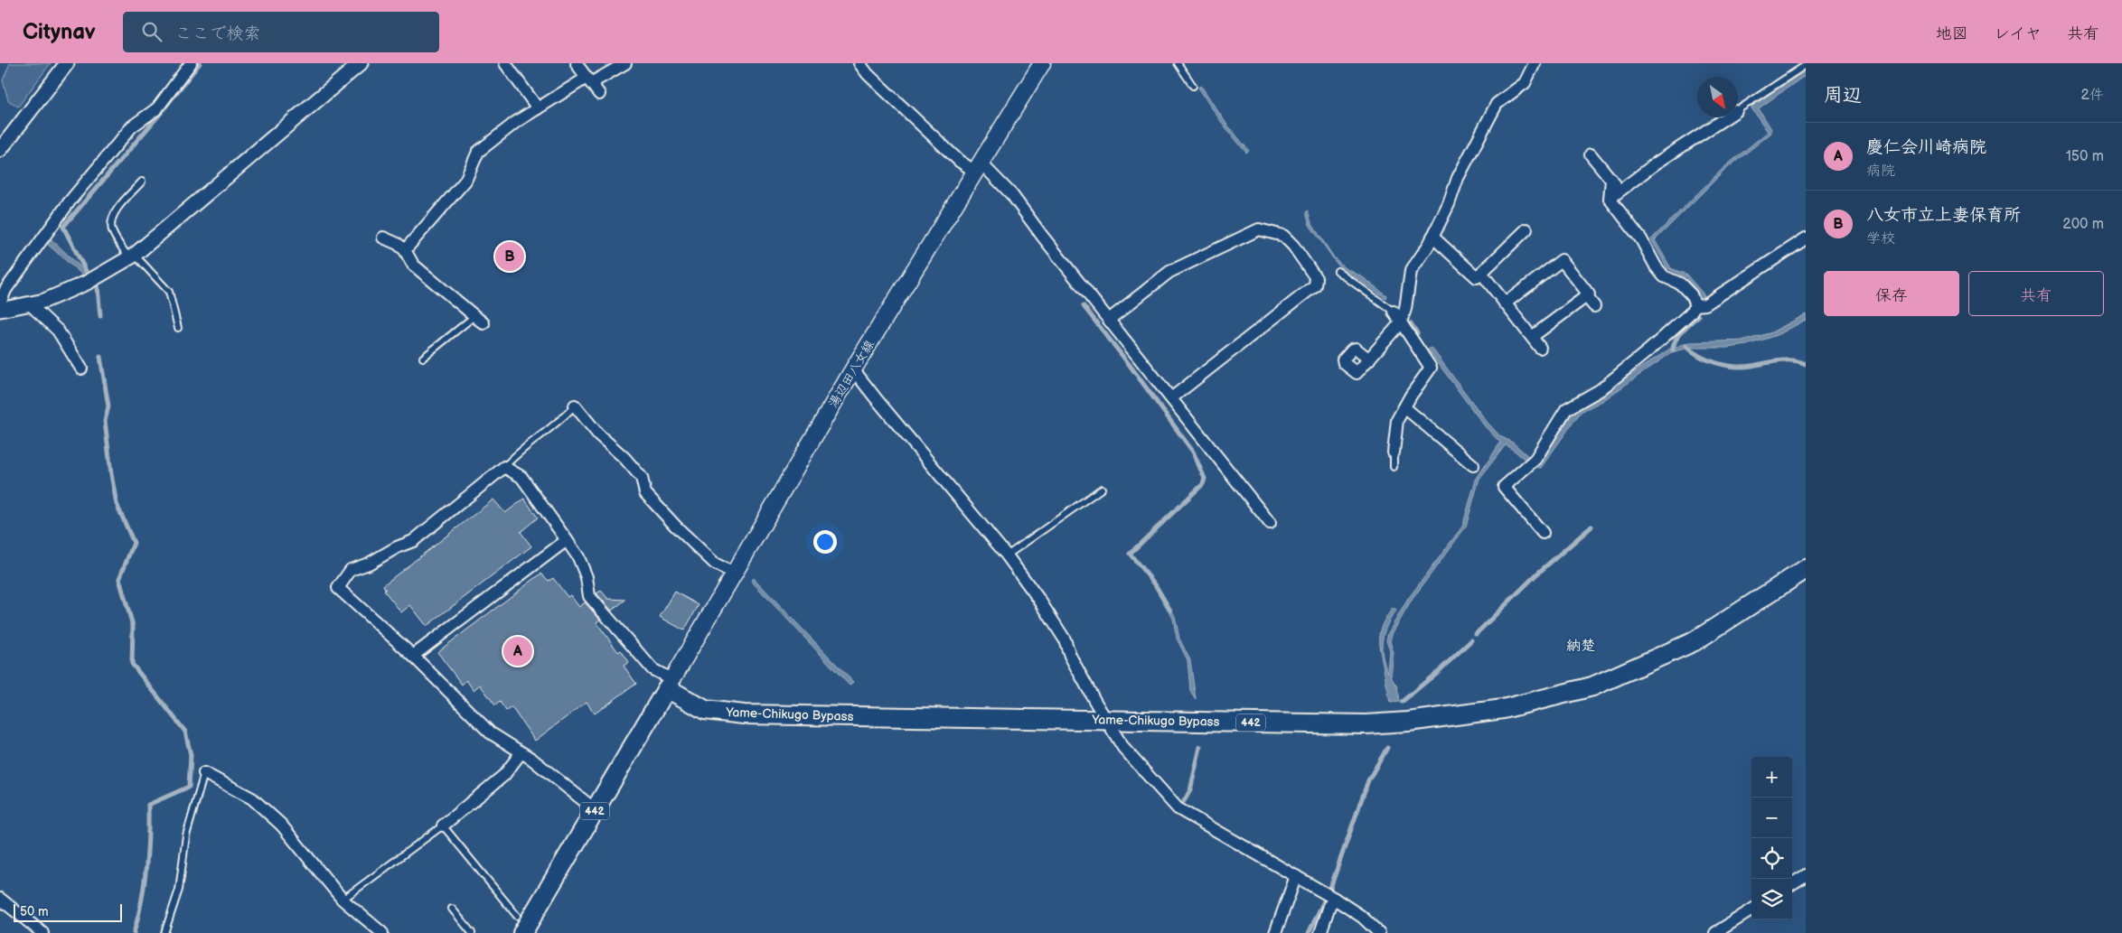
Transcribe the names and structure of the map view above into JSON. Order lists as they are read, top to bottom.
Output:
{
  "streets": {
    "highway": ["Yame-Chikugo Bypass", "442"],
    "main road": ["湯辺田八女線"]
  },
  "crossings": [
    ["湯辺田八女線", "Yame-Chikugo Bypass"],
    ["湯辺田八女線", "442"],
    ["Yame-Chikugo Bypass", "442"]
  ],
  "districts": ["納楚"],
  "scale_bar": "50 m",
  "north": "bottom right",
  "page": {
    "header": "Citynav",
    "search": "ここで検索",
    "nav": ["地図", "レイヤ", "共有"],
    "heading": ["周辺", "2件"],
    "list": [
      {
        "mark": "A",
        "name": "慶仁会川崎病院",
        "note": "病院",
        "value": "150 m"
      },
      {
        "mark": "B",
        "name": "八女市立上妻保育所",
        "note": "学校",
        "value": "200 m"
      }
    ],
    "pins": ["B", "A"],
    "buttons": ["保存", "共有"],
    "map_buttons": ["+", "−"],
    "scale": "50 m"
  }
}
